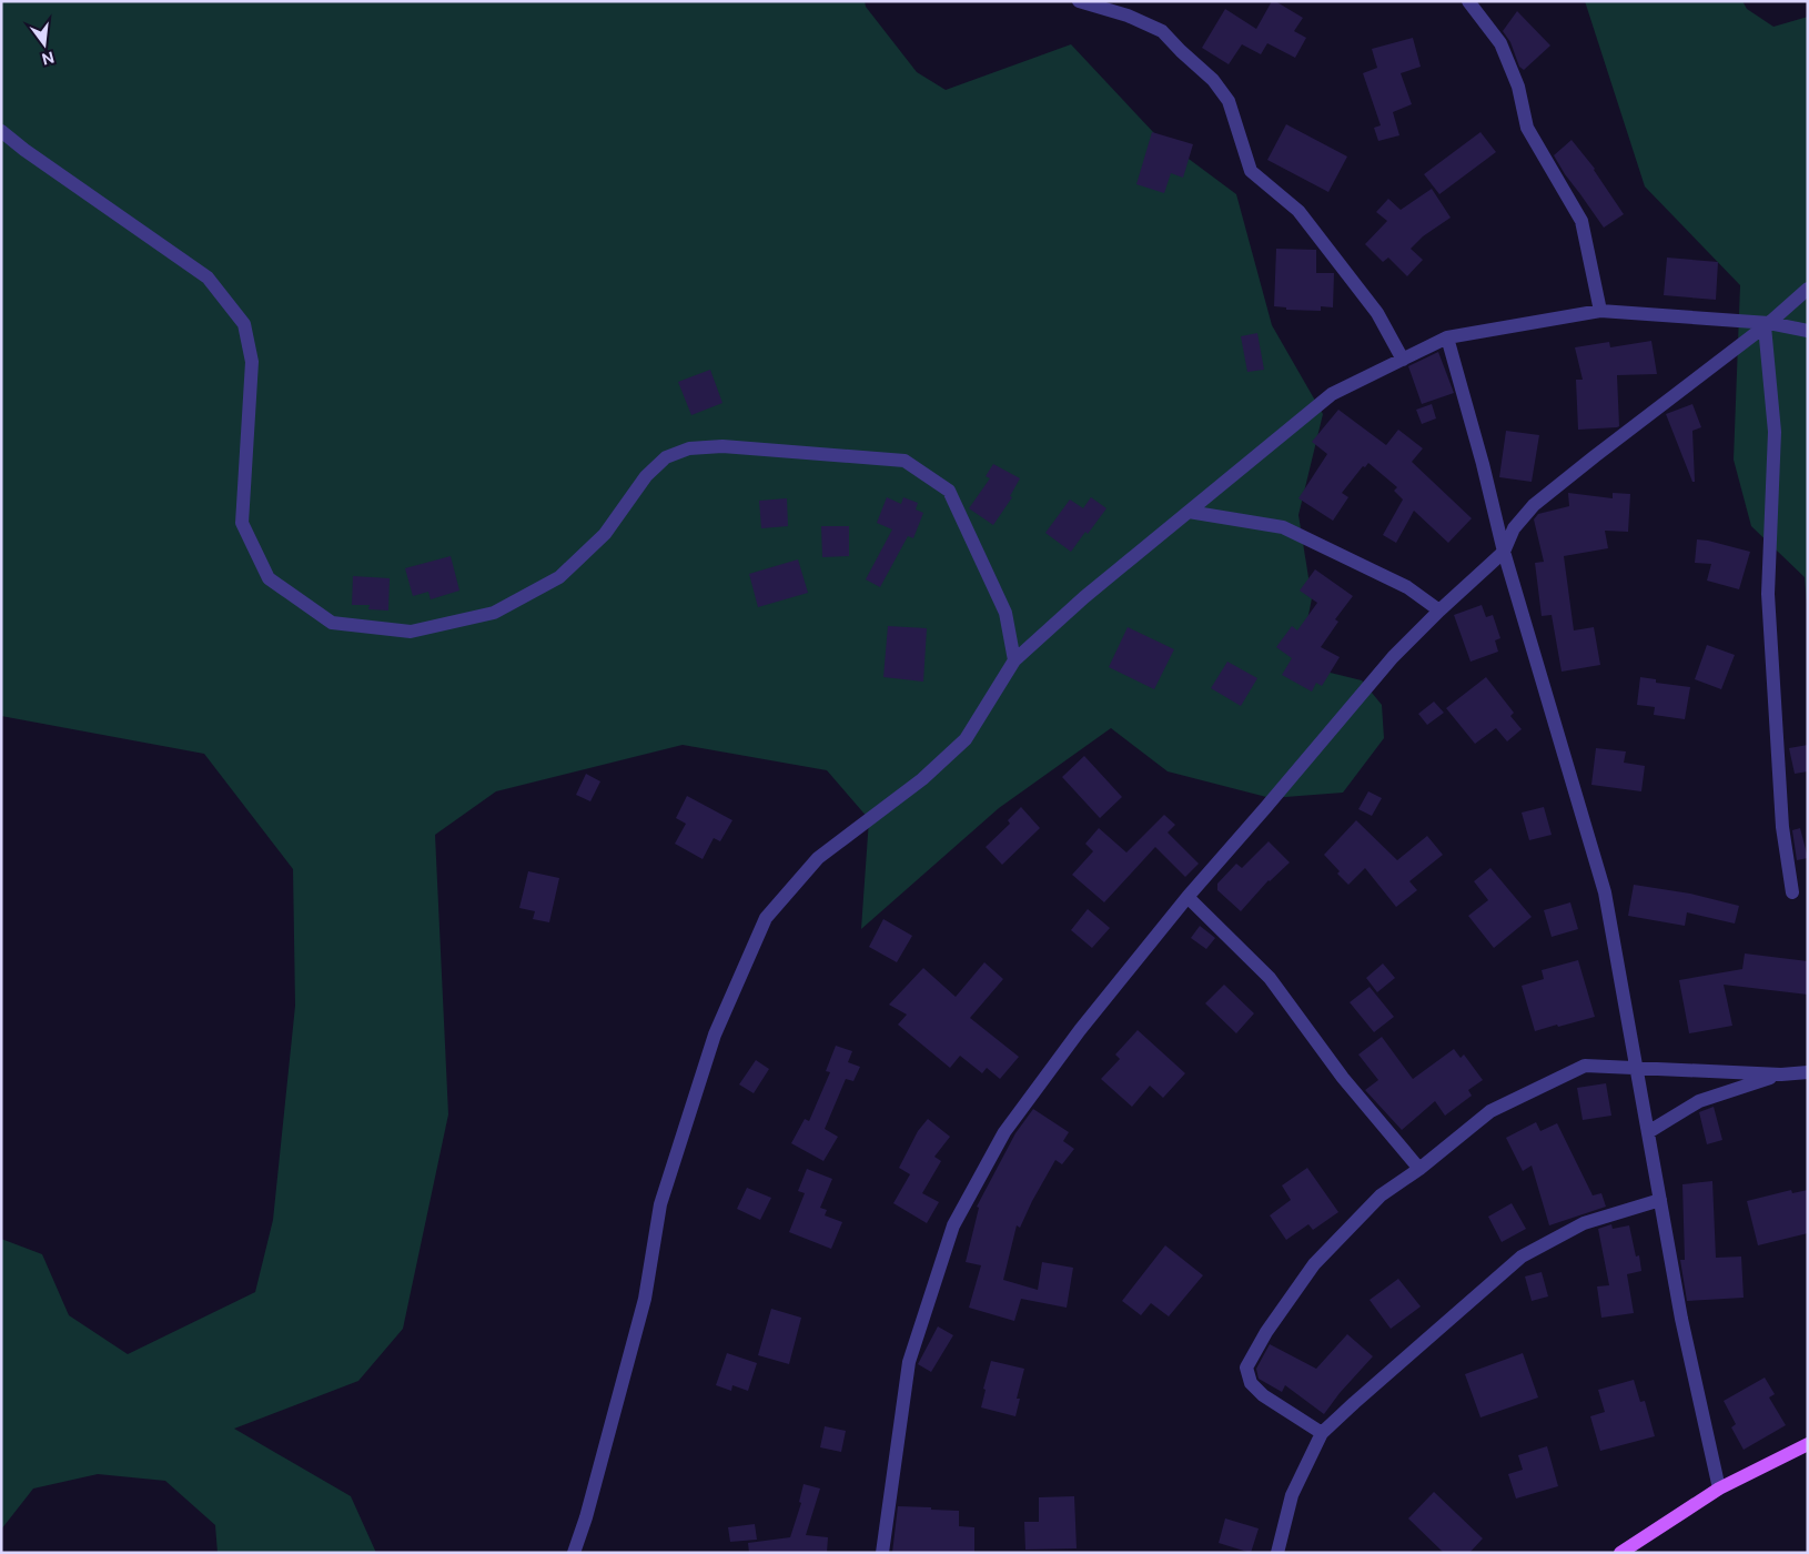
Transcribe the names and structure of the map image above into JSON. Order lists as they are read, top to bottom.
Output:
{
  "north": "bottom"
}
